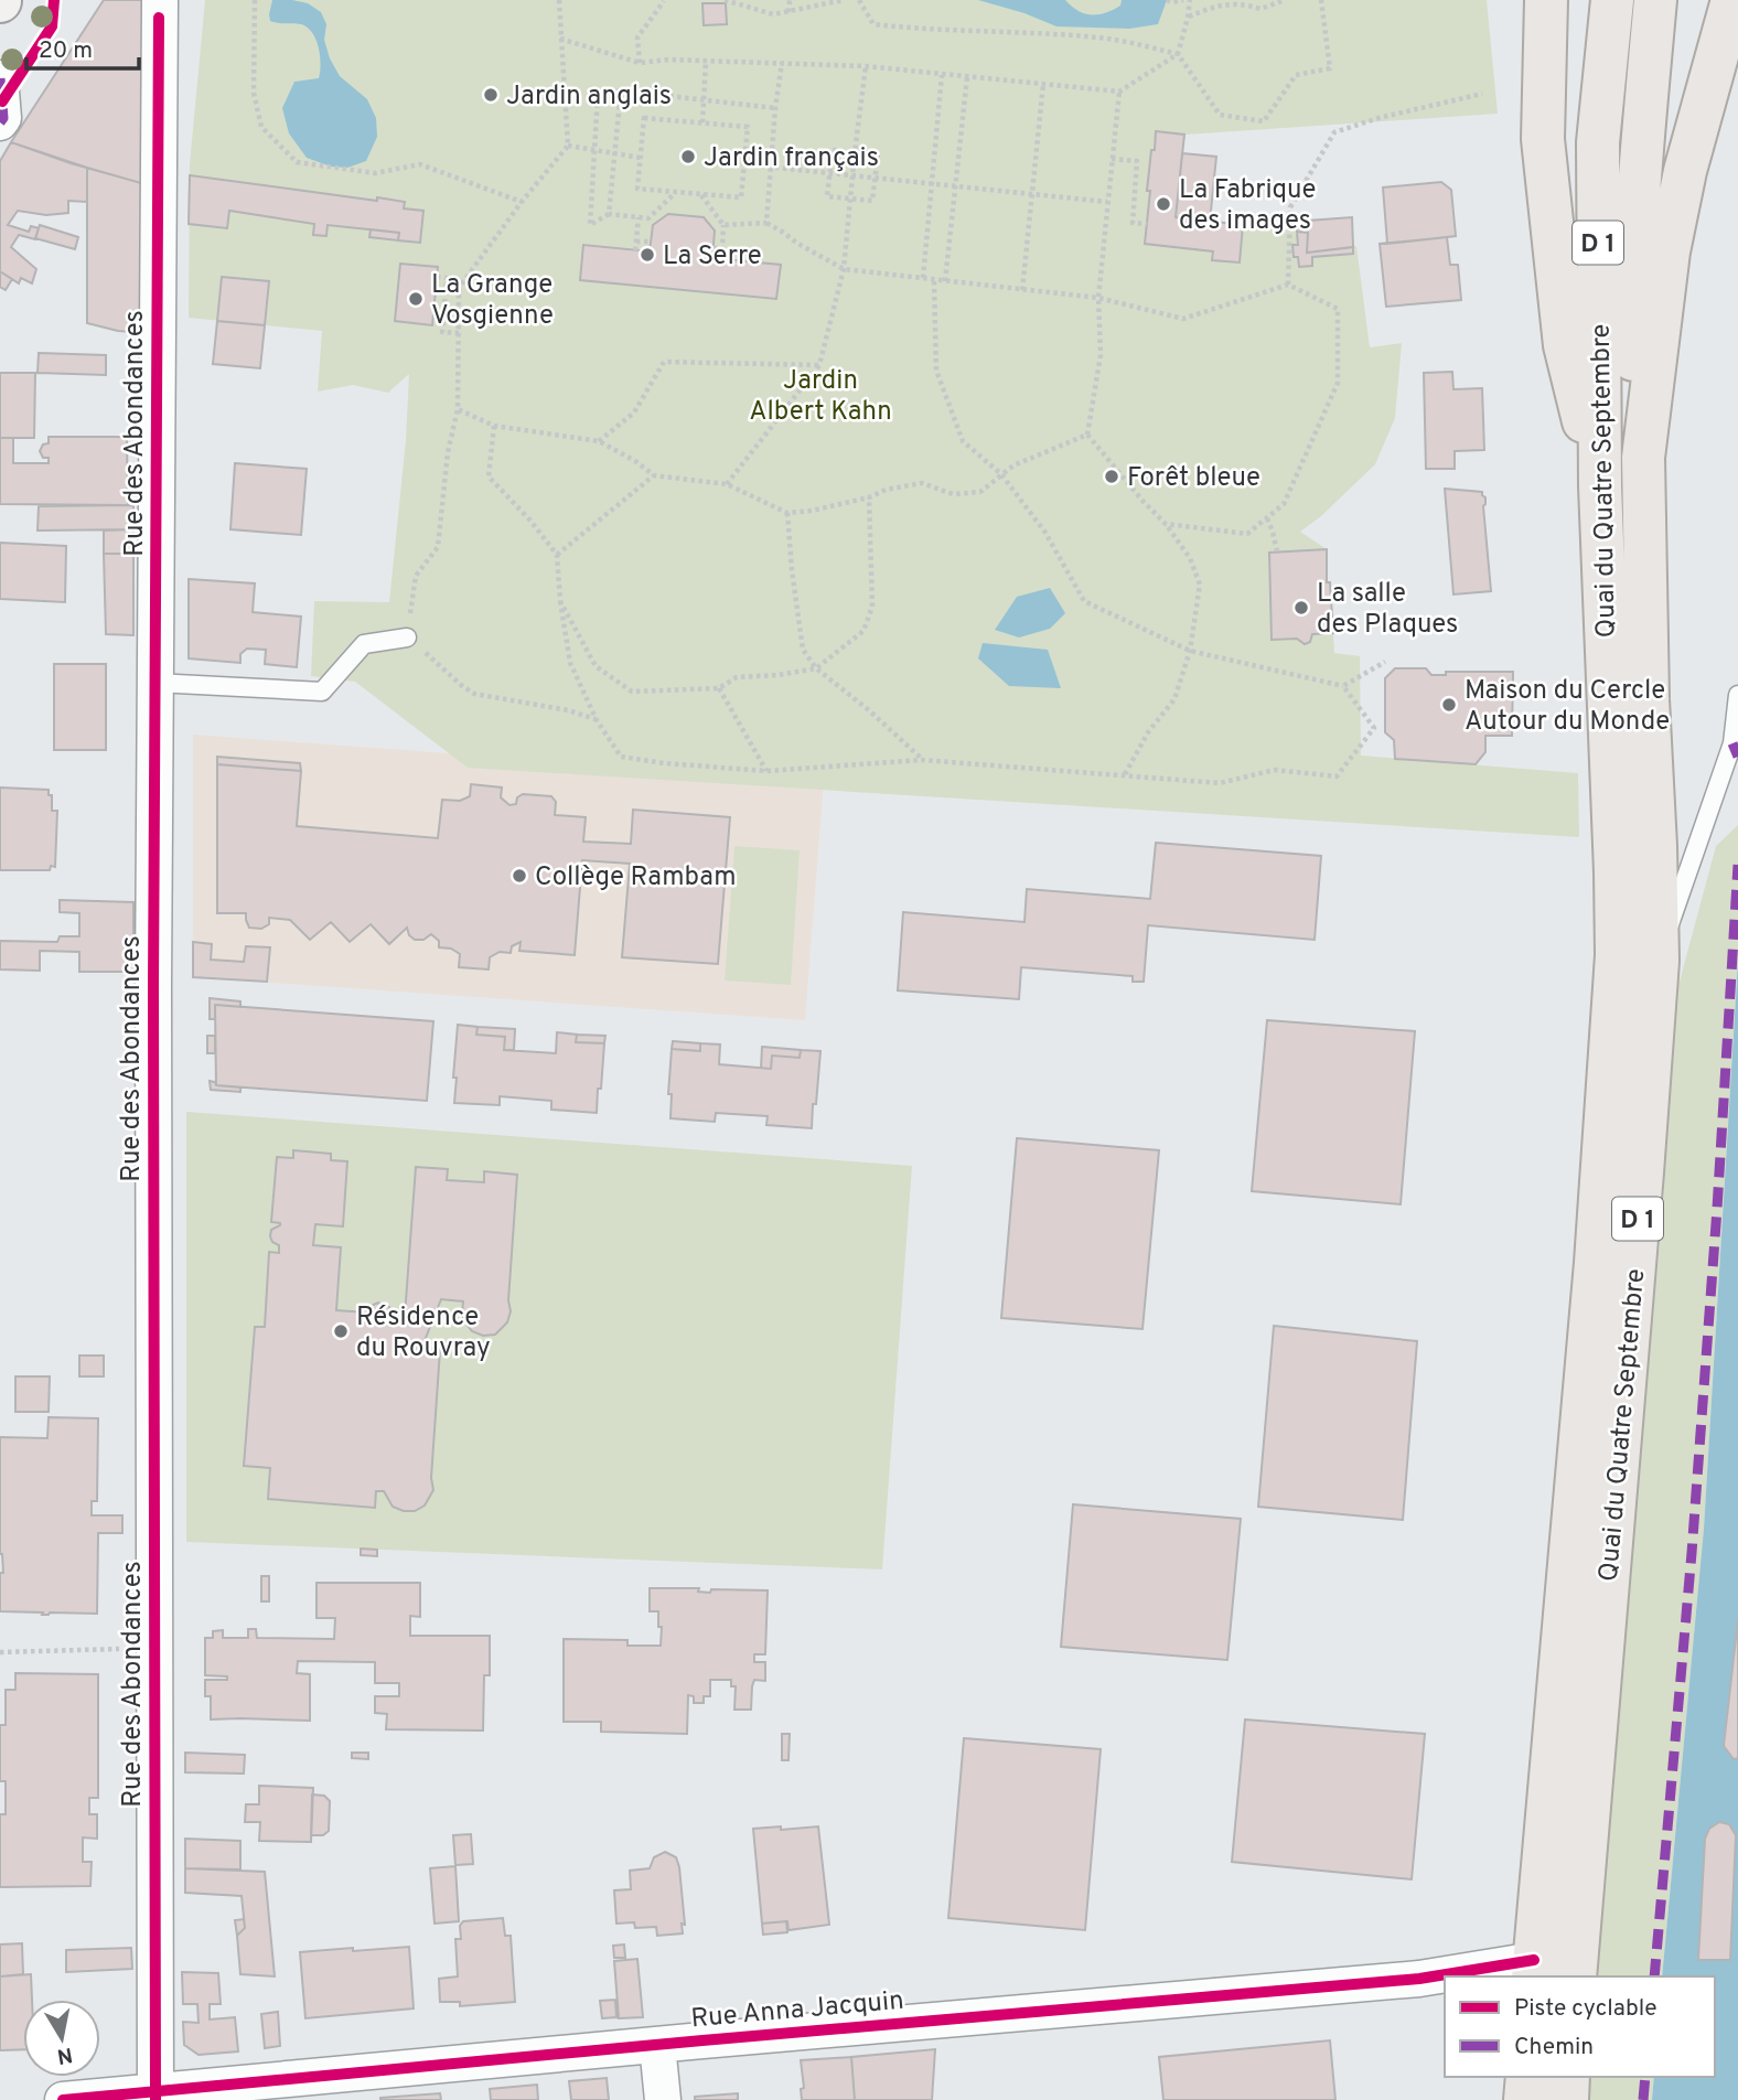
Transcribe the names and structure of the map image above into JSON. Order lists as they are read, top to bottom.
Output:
{
  "streets": {
    "main road": ["D 1", "Quai du Quatre Septembre"],
    "street": ["Rue des Abondances", "Rue Anna Jacquin"]
  },
  "crossings": [
    ["Rue des Abondances", "Rue Anna Jacquin"],
    ["Quai du Quatre Septembre", "Rue Anna Jacquin"]
  ],
  "parks": ["Jardin Albert Kahn"],
  "places": [
    "Jardin anglais",
    "Jardin français",
    "La Fabrique des images",
    "La Serre",
    "La Grange Vosgienne",
    "Forêt bleue",
    "La salle des Plaques",
    "Maison du Cercle Autour du Monde",
    "Collège Rambam",
    "Résidence du Rouvray"
  ],
  "legend": ["Piste cyclable", "Chemin"],
  "scale_bar": "20 m",
  "north": "bottom"
}
